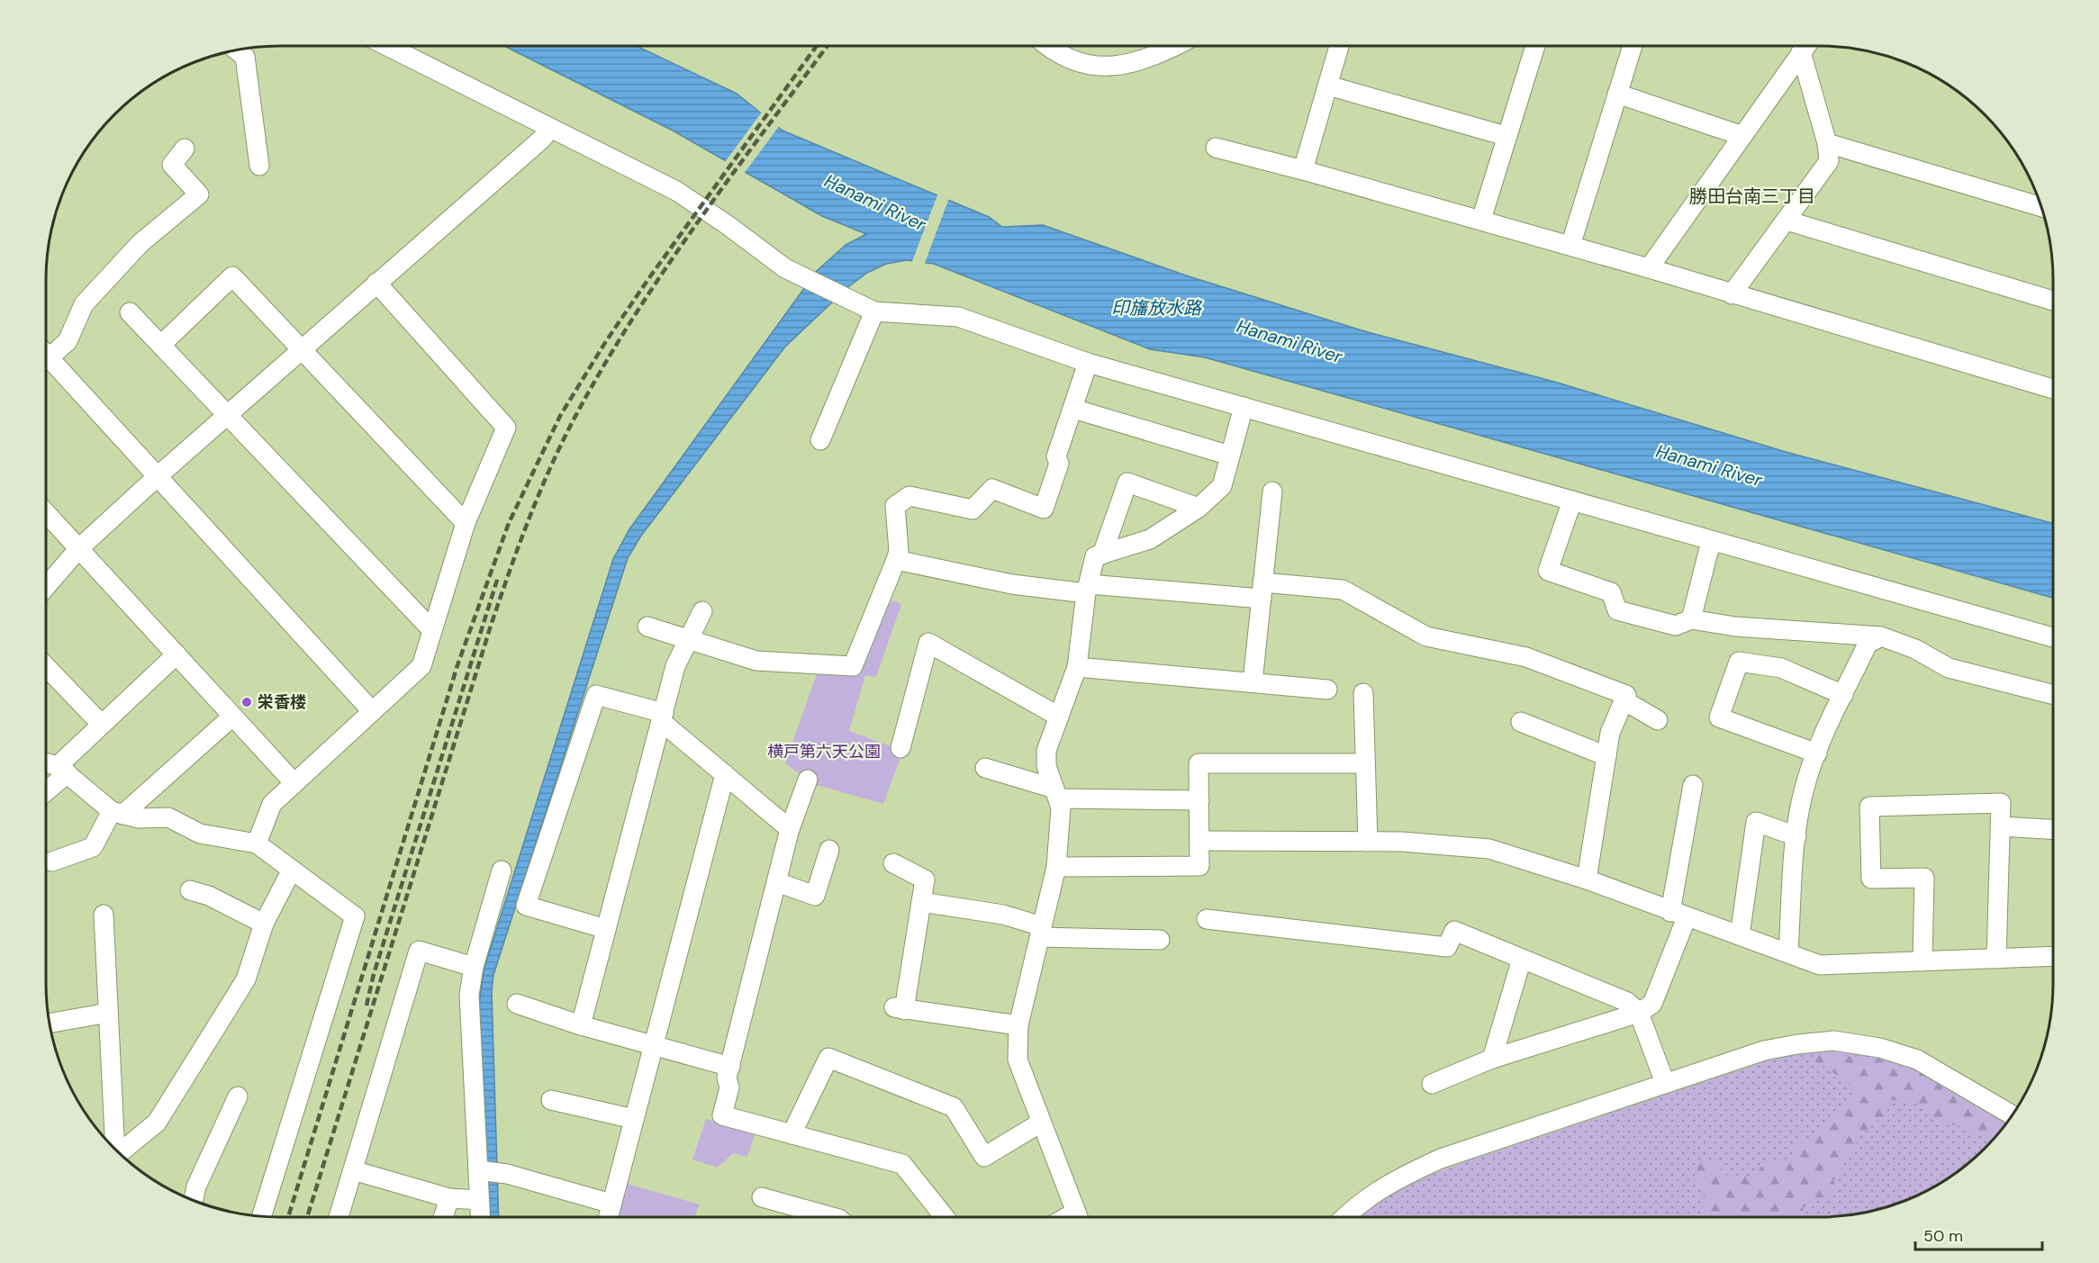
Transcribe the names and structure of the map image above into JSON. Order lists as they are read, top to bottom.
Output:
{
  "districts": ["勝田台南三丁目"],
  "water": ["Hanami River", "印旛放水路"],
  "parks": ["横戸第六天公園"],
  "places": ["栄香楼"],
  "scale_bar": "50 m"
}
